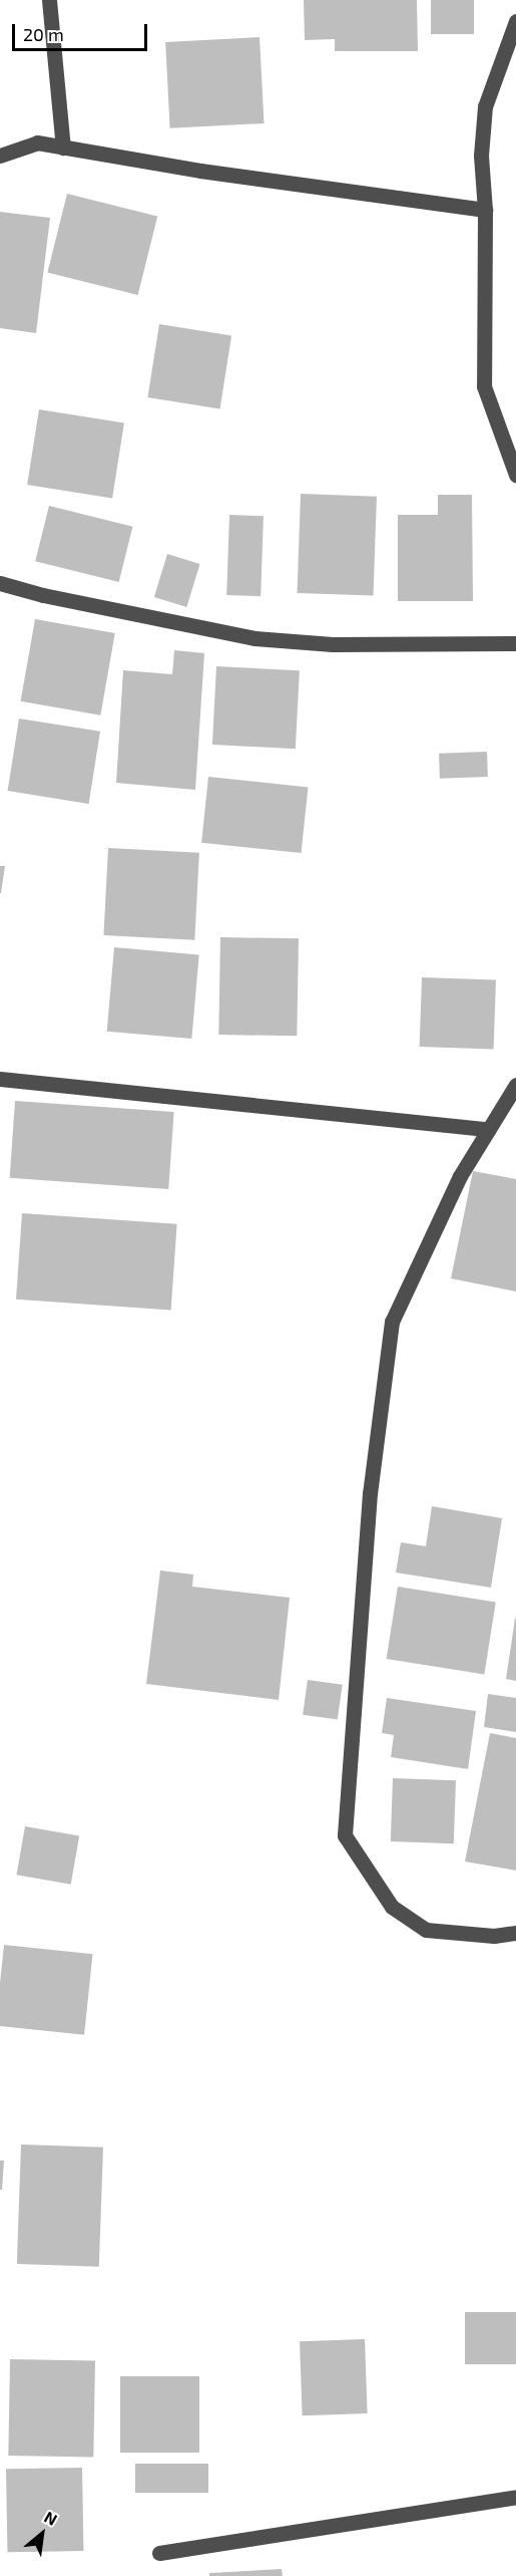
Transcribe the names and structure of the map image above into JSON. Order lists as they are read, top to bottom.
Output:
{
  "scale_bar": "20 m",
  "north": "top right"
}
